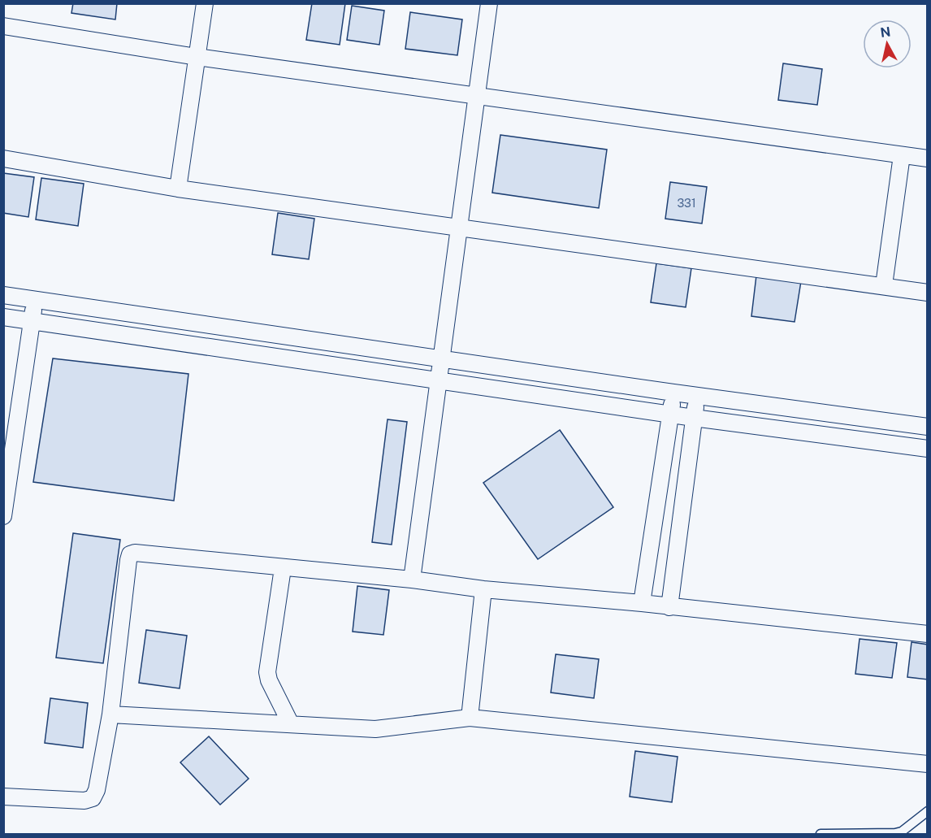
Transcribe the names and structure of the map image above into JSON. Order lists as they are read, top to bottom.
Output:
{
  "house_numbers": ["331"],
  "north": "top"
}
